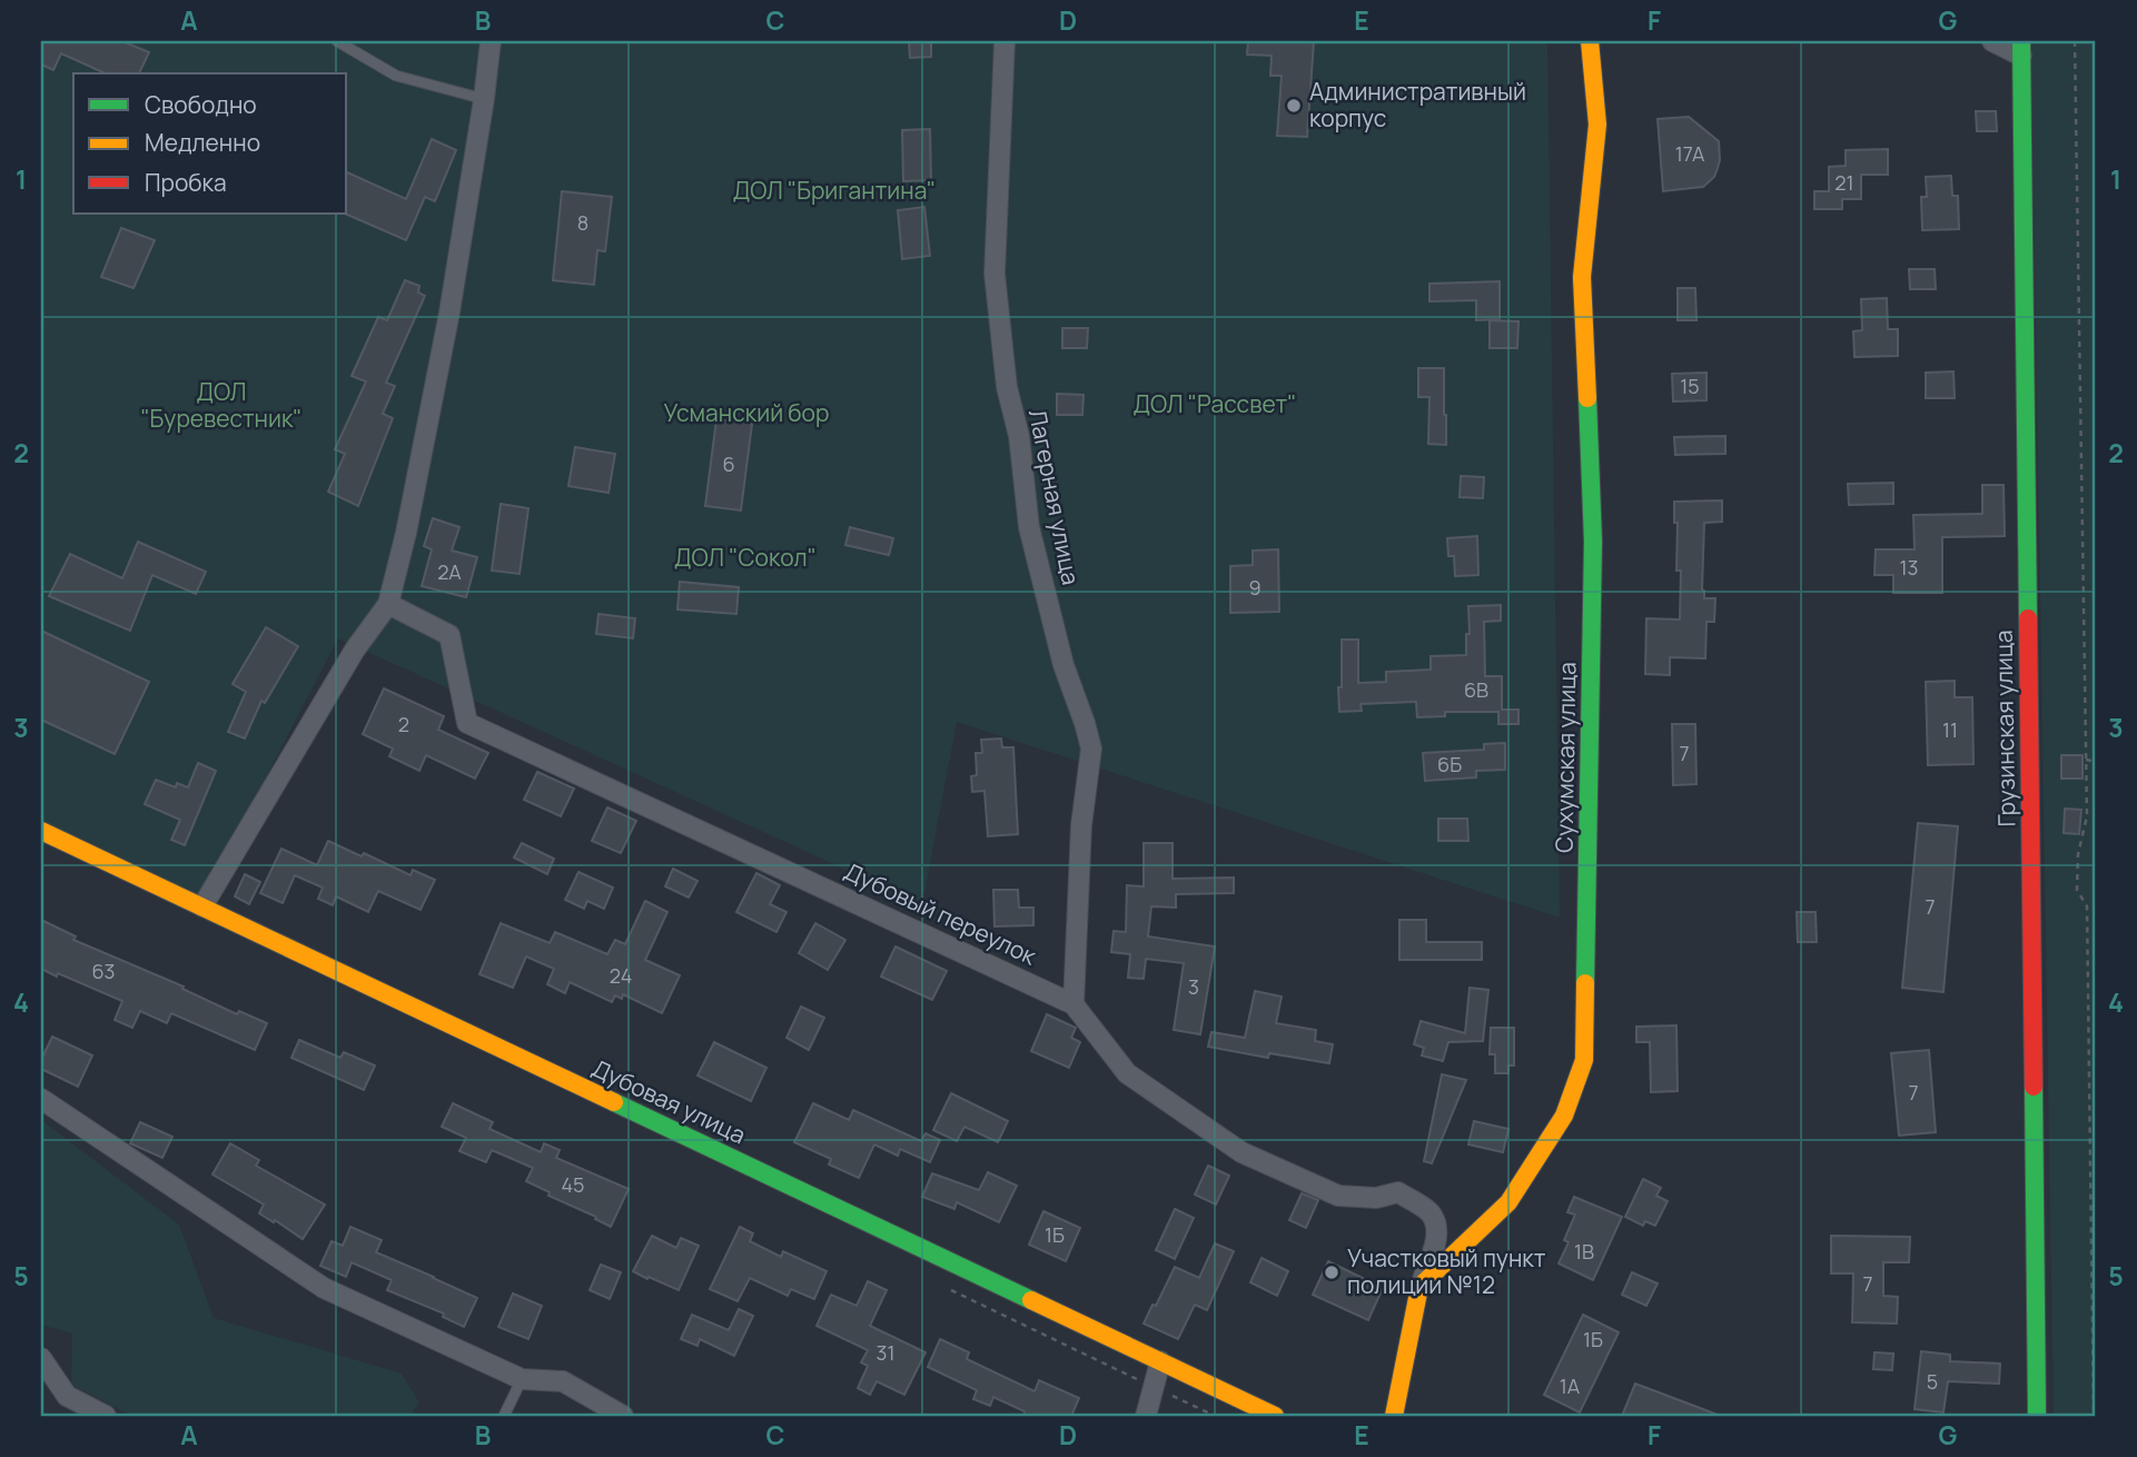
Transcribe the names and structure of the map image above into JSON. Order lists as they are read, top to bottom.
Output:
{
  "streets": {
    "street": [
      "Лагерная улица",
      "Грузинская улица",
      "Сухумская улица",
      "Дубовый переулок",
      "Дубовая улица"
    ]
  },
  "crossings": [
    ["Лагерная улица", "Дубовый переулок"],
    ["Сухумская улица", "Дубовый переулок"]
  ],
  "parks": [
    "ДОЛ \"Бригантина\"",
    "ДОЛ \"Буревестник\"",
    "ДОЛ \"Рассвет\"",
    "Усманский бор",
    "ДОЛ \"Сокол\""
  ],
  "places": ["Административный корпус", "Участковый пункт полиции №12"],
  "house_numbers": [
    "17А",
    "21",
    "8",
    "15",
    "6",
    "13",
    "2А",
    "9",
    "6В",
    "2",
    "11",
    "7",
    "6Б",
    "7",
    "63",
    "24",
    "3",
    "7",
    "45",
    "1Б",
    "1В",
    "7",
    "1Б",
    "31",
    "5",
    "1А"
  ],
  "legend": ["Свободно", "Медленно", "Пробка"],
  "grid": {
    "columns": [
      "A",
      "B",
      "C",
      "D",
      "E",
      "F",
      "G"
    ],
    "rows": [
      "1",
      "2",
      "3",
      "4",
      "5"
    ]
  }
}
